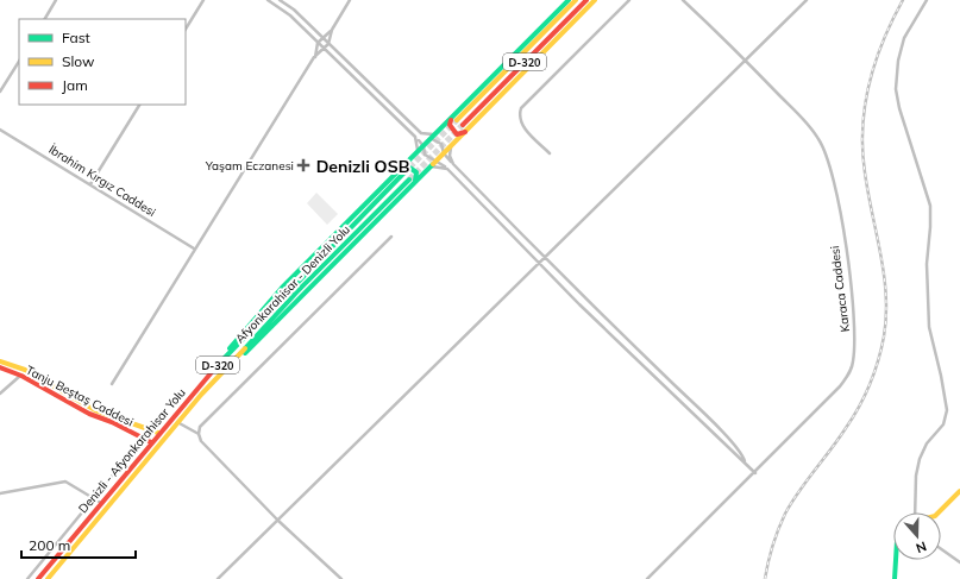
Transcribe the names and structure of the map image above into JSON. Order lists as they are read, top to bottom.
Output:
{
  "streets": {
    "main road": [
      "D-320",
      "Afyonkarahisar - Denizli Yolu",
      "Tanju Beştaş Caddesi",
      "Denizli - Afyonkarahisar Yolu"
    ],
    "street": ["İbrahim Kırgız Caddesi", "Karaca Caddesi"]
  },
  "crossings": [
    ["Tanju Beştaş Caddesi", "Denizli - Afyonkarahisar Yolu"]
  ],
  "districts": ["Denizli OSB"],
  "places": {
    "health": ["Yaşam Eczanesi"]
  },
  "legend": ["Fast", "Slow", "Jam"],
  "scale_bar": "200 m",
  "north": "bottom"
}
